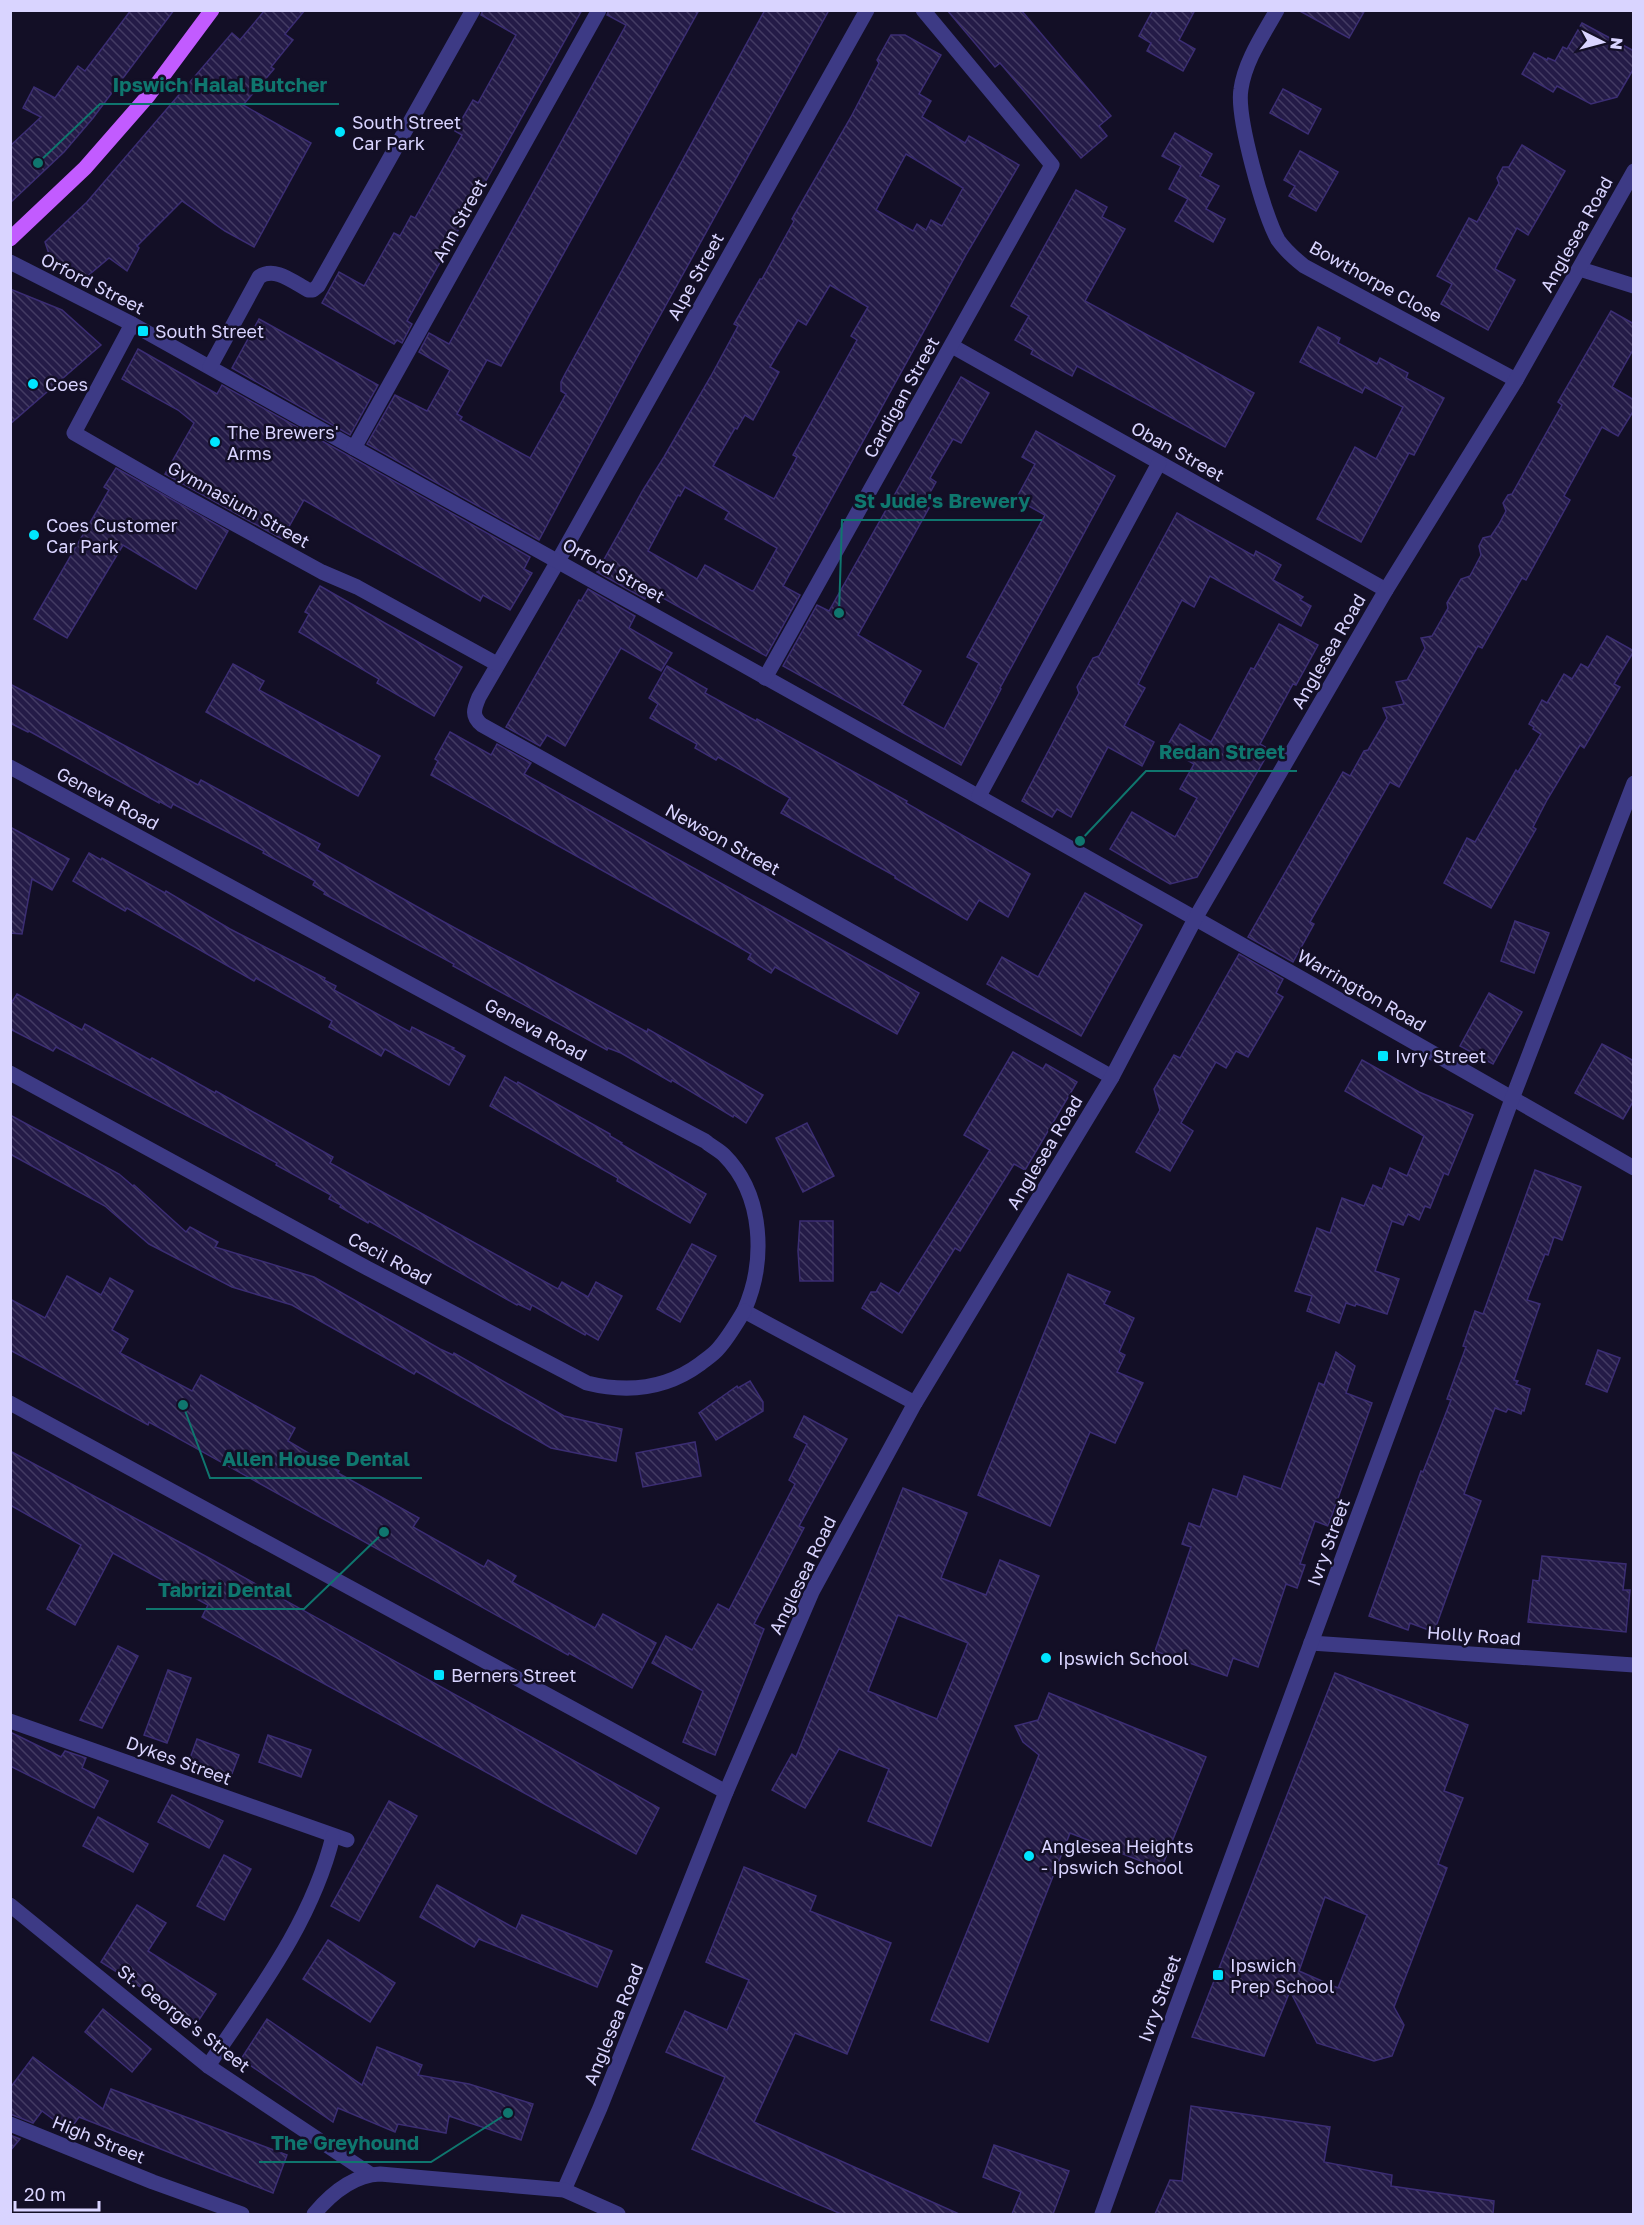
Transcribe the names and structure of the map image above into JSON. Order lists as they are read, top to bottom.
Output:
{
  "streets": {
    "street": [
      "Ann Street",
      "Anglesea Road",
      "Alpe Street",
      "Bowthorpe Close",
      "Orford Street",
      "Cardigan Street",
      "Oban Street",
      "Gymnasium Street",
      "Geneva Road",
      "Newson Street",
      "Warrington Road",
      "Cecil Road",
      "Ivry Street",
      "Holly Road",
      "Dykes Street",
      "St. George's Street",
      "High Street"
    ]
  },
  "crossings": [
    ["Ann Street", "Orford Street"],
    ["Anglesea Road", "Bowthorpe Close"],
    ["Anglesea Road", "Orford Street"],
    ["Anglesea Road", "Oban Street"],
    ["Anglesea Road", "Newson Street"],
    ["Anglesea Road", "Warrington Road"],
    ["Alpe Street", "Orford Street"],
    ["Alpe Street", "Newson Street"],
    ["Orford Street", "Cardigan Street"],
    ["Orford Street", "Gymnasium Street"],
    ["Orford Street", "Newson Street"],
    ["Orford Street", "Warrington Road"],
    ["Cardigan Street", "Oban Street"],
    ["Gymnasium Street", "Newson Street"],
    ["Geneva Road", "Cecil Road"],
    ["Warrington Road", "Ivry Street"],
    ["Ivry Street", "Holly Road"],
    ["Dykes Street", "St. George's Street"]
  ],
  "places": {
    "other": [
      "South Street Car Park",
      "Ipswich Halal Butcher",
      "Coes",
      "The Brewers' Arms",
      "Coes Customer Car Park",
      "St Jude's Brewery",
      "Redan Street",
      "Allen House Dental",
      "Tabrizi Dental",
      "Ipswich School",
      "Anglesea Heights - Ipswich School",
      "The Greyhound"
    ],
    "transit": [
      "South Street",
      "Ivry Street",
      "Berners Street",
      "Ipswich Prep School"
    ]
  },
  "scale_bar": "20 m",
  "north": "right"
}
